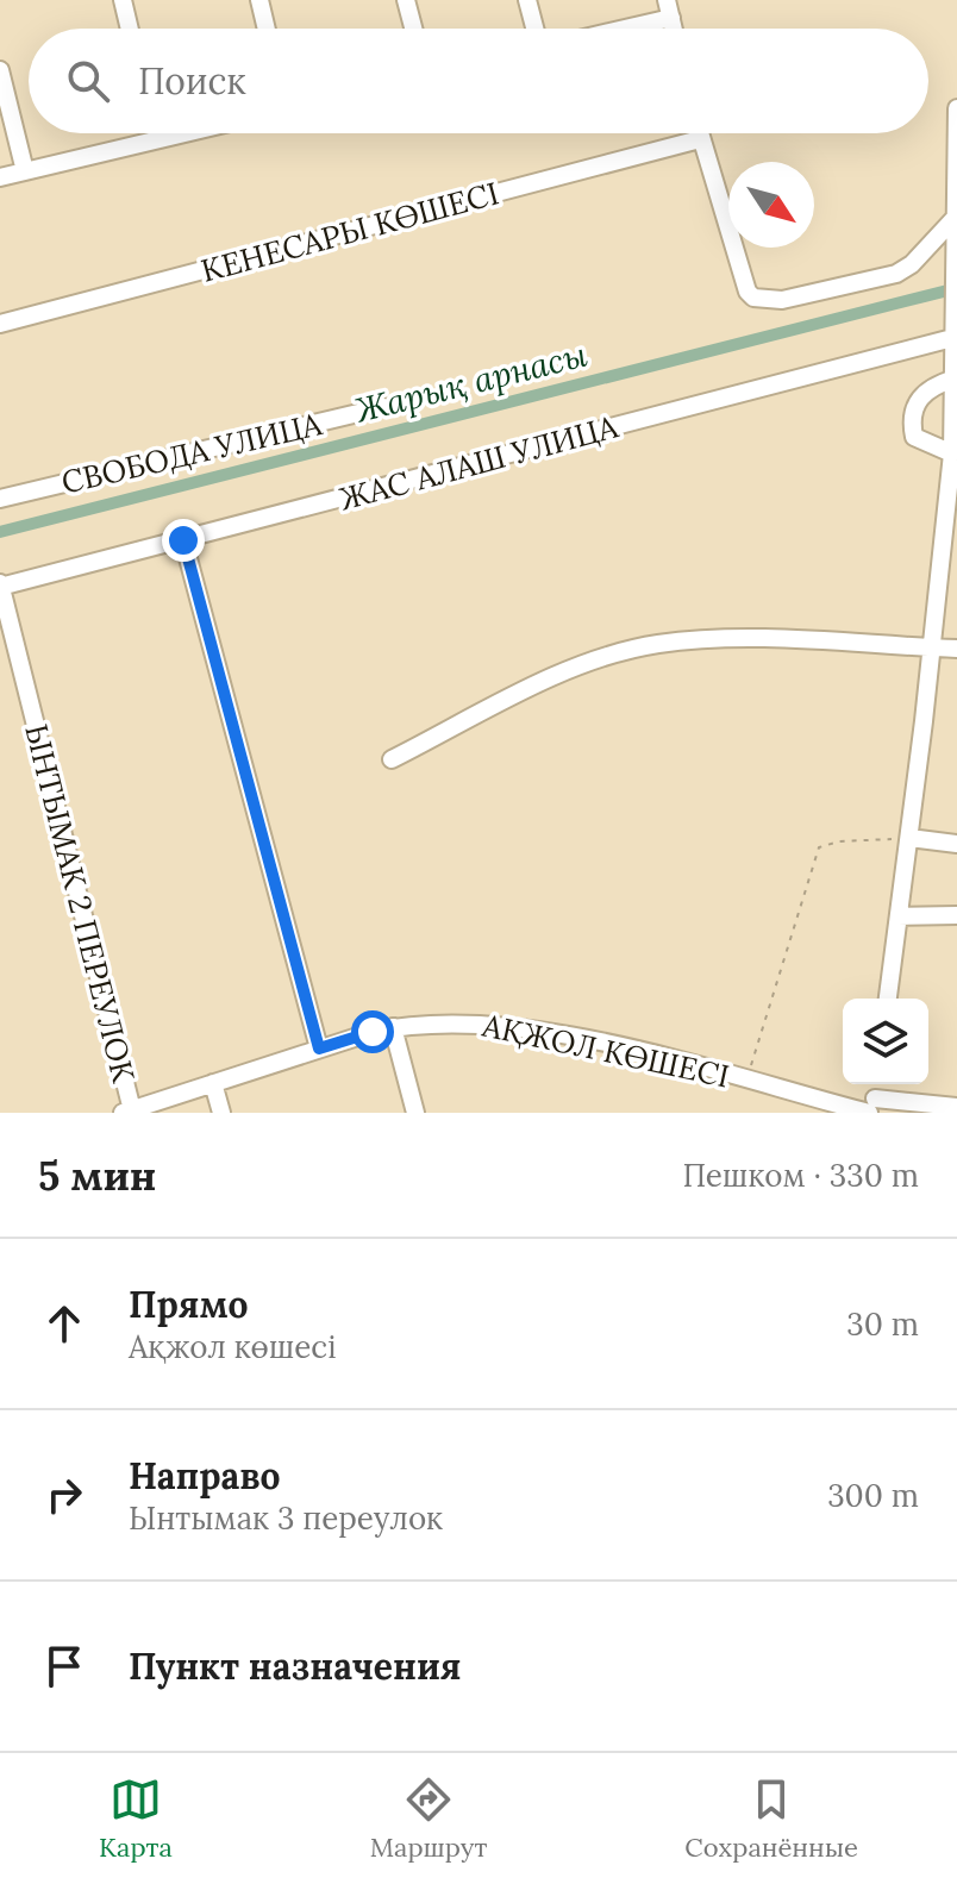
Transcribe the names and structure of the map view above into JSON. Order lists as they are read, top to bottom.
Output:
{
  "streets": {
    "street": [
      "КЕНЕСАРЫ КӨШЕСІ",
      "СВОБОДА УЛИЦА",
      "ЖАС АЛАШ УЛИЦА",
      "ЫНТЫМАК 2 ПЕРЕУЛОК",
      "АҚЖОЛ КӨШЕСІ"
    ]
  },
  "crossings": [
    ["ЖАС АЛАШ УЛИЦА", "ЫНТЫМАК 2 ПЕРЕУЛОК"],
    ["ЫНТЫМАК 2 ПЕРЕУЛОК", "АҚЖОЛ КӨШЕСІ"]
  ],
  "water": ["Жарық арнасы"],
  "north": "bottom right",
  "page": {
    "search": "Поиск",
    "heading": ["5 мин", "Пешком · 330 m"],
    "list": [
      ["Прямо", "Ақжол көшесі", "30 m"],
      ["Направо", "Ынтымак 3 переулок", "300 m"],
      "Пункт назначения"
    ],
    "nav": ["Карта", "Маршрут", "Сохранённые"]
  }
}
